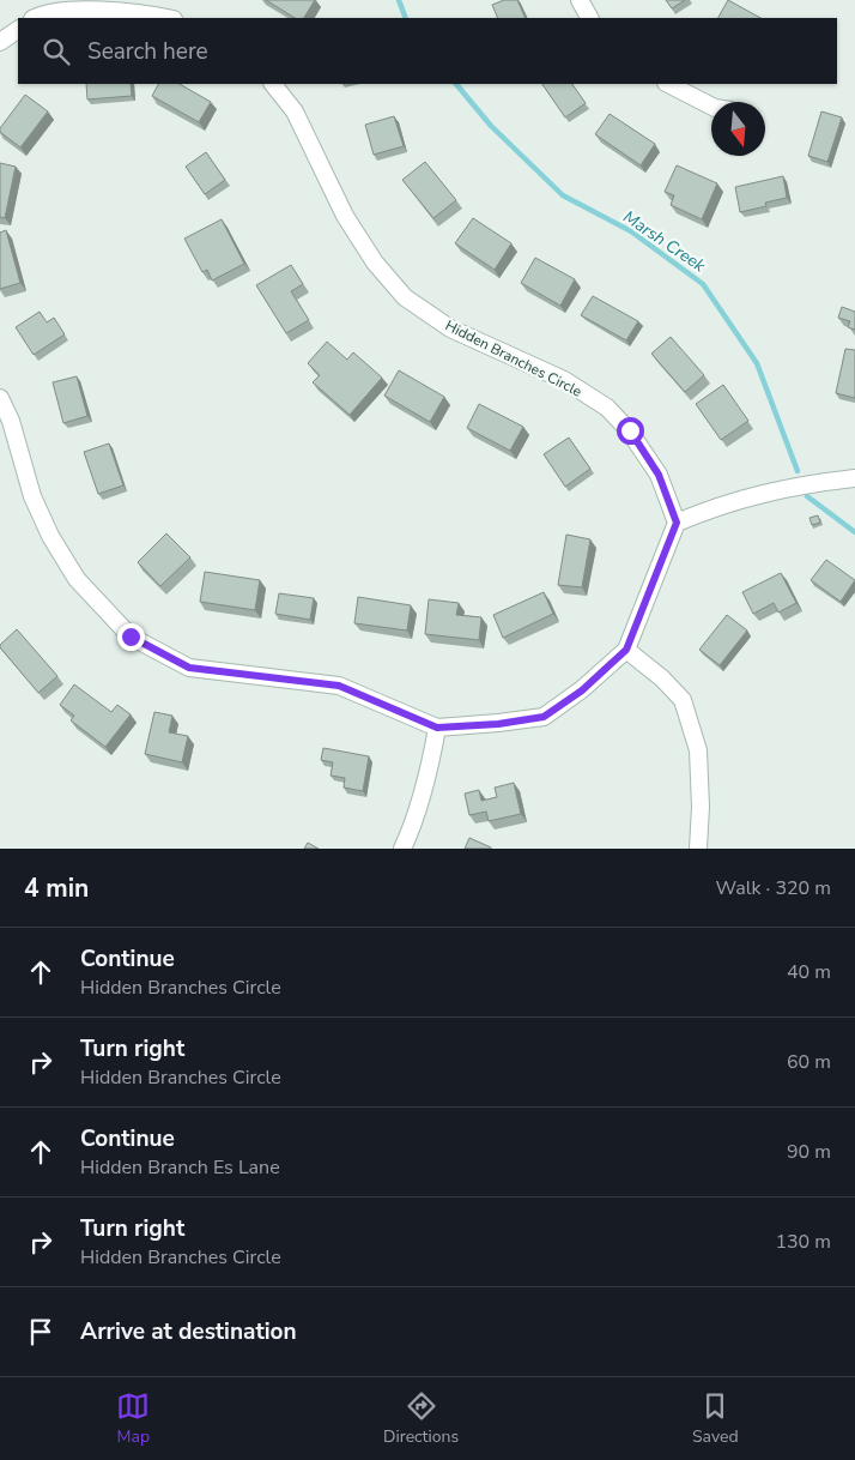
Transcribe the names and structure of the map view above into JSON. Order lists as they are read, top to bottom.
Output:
{
  "streets": {
    "street": ["Hidden Branches Circle"]
  },
  "water": ["Marsh Creek"],
  "north": "bottom",
  "page": {
    "search": "Search here",
    "heading": ["4 min", "Walk · 320 m"],
    "list": [
      ["Continue", "Hidden Branches Circle", "40 m"],
      ["Turn right", "Hidden Branches Circle", "60 m"],
      ["Continue", "Hidden Branch Es Lane", "90 m"],
      ["Turn right", "Hidden Branches Circle", "130 m"],
      "Arrive at destination"
    ],
    "nav": ["Map", "Directions", "Saved"]
  }
}
